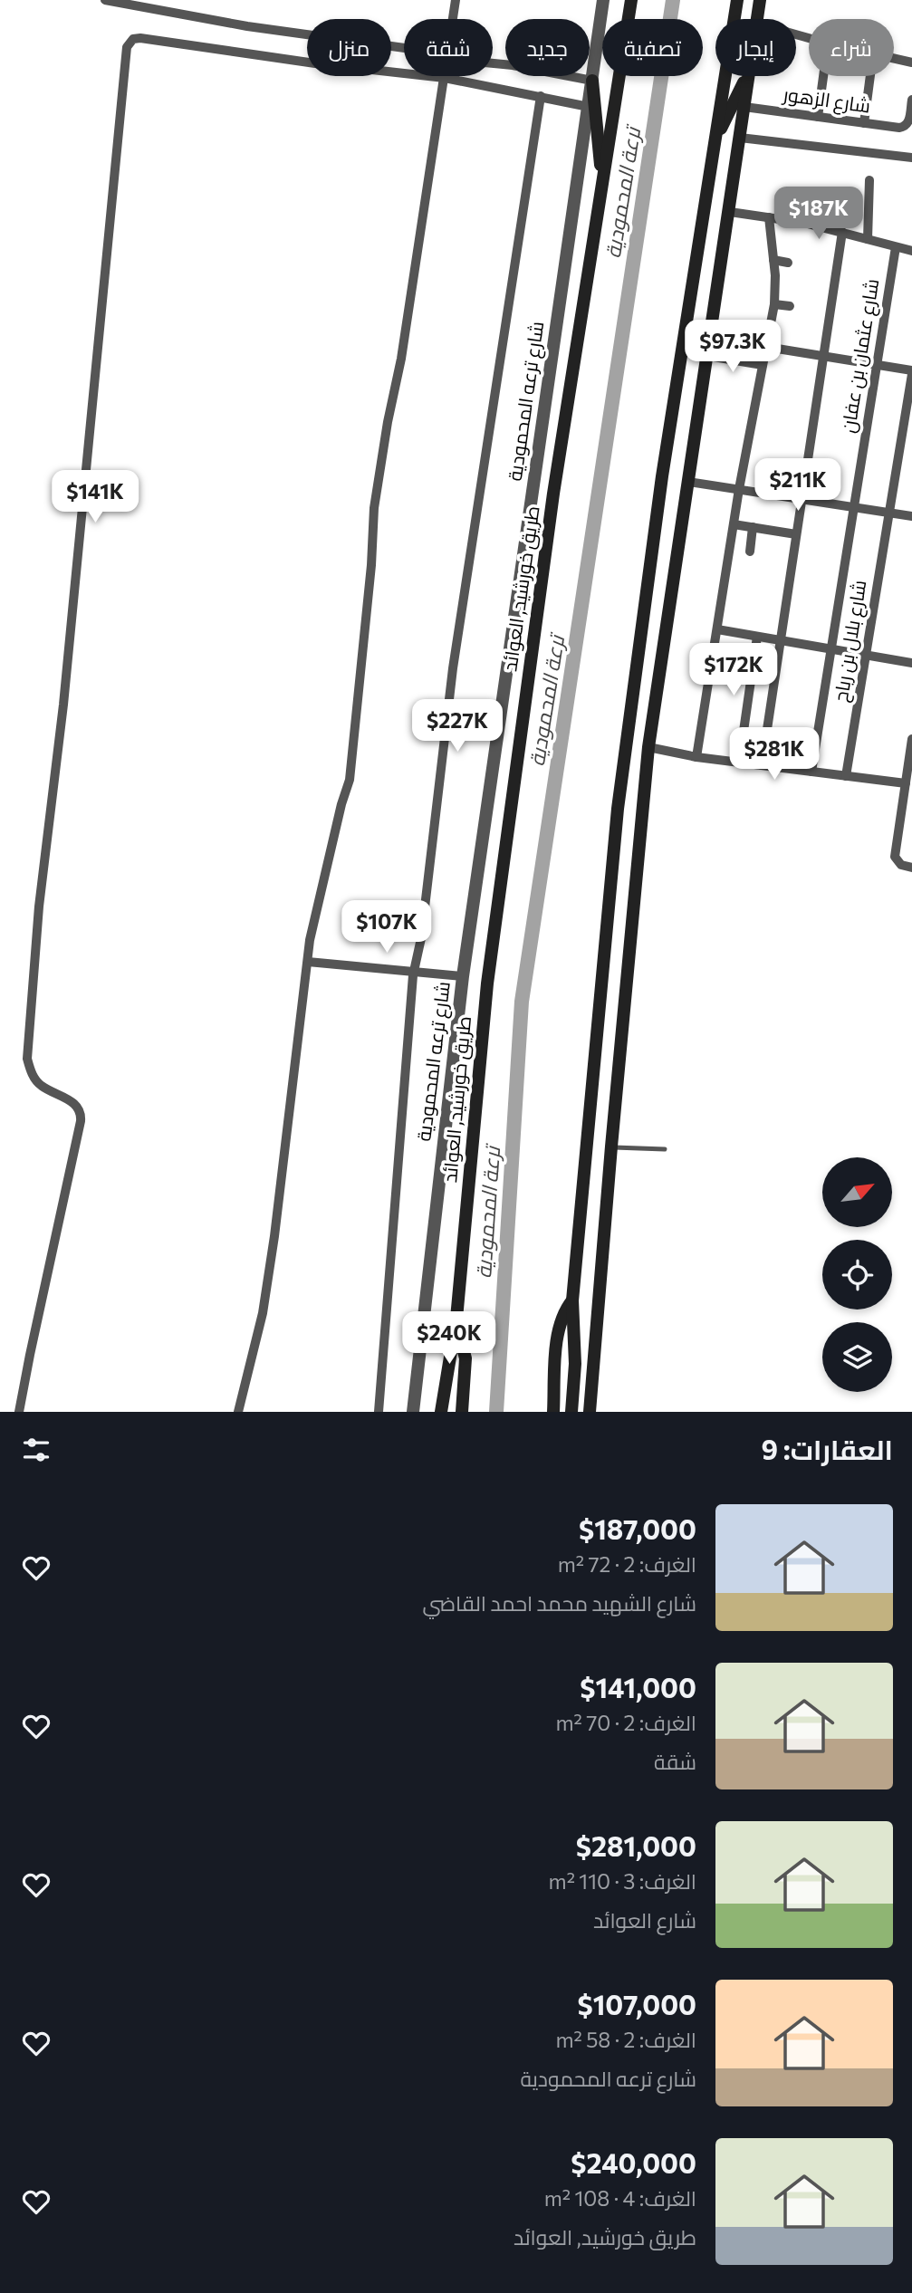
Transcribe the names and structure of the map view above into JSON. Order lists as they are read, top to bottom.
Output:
{
  "streets": {
    "main road": ["طريق خورشيد, العوائد"],
    "street": [
      "شارع الزهور",
      "شارع عثمان بن عفان",
      "شارع ترعه المحمودية",
      "شارع بلال بن رباح"
    ]
  },
  "water": ["ترعة المحمودية"],
  "north": "top right",
  "page": {
    "chip": [
      "شراء",
      "إيجار",
      "تصفية",
      "جديد",
      "شقة",
      "منزل"
    ],
    "price": [
      "$187K",
      "$97.3K",
      "$211K",
      "$141K",
      "$172K",
      "$227K",
      "$281K",
      "$107K",
      "$240K"
    ],
    "heading": "العقارات: 9",
    "list": [
      {
        "name": "$187,000",
        "note": "الغرف: 2 · 72 m² · شارع الشهيد محمد احمد القاضي"
      },
      {
        "name": "$141,000",
        "note": "الغرف: 2 · 70 m² · شقة"
      },
      {
        "name": "$281,000",
        "note": "الغرف: 3 · 110 m² · شارع العوائد"
      },
      {
        "name": "$107,000",
        "note": "الغرف: 2 · 58 m² · شارع ترعه المحمودية"
      },
      {
        "name": "$240,000",
        "note": "الغرف: 4 · 108 m² · طريق خورشيد, العوائد"
      }
    ]
  }
}
